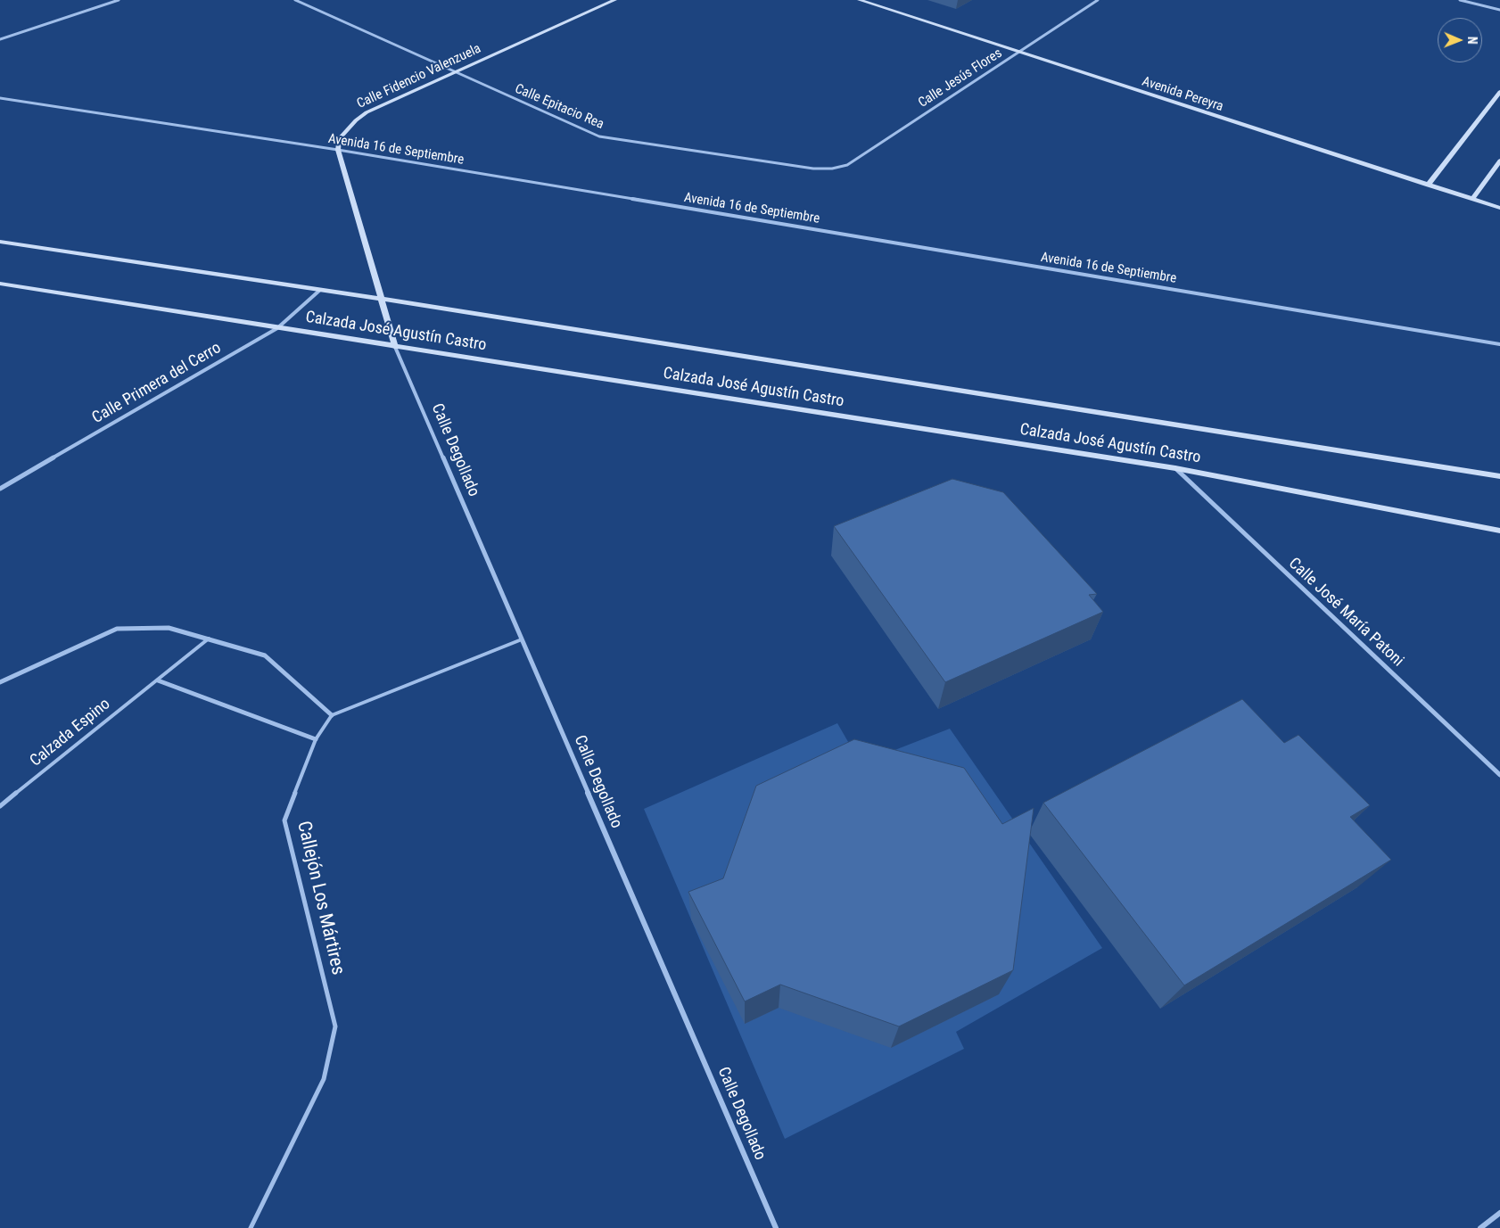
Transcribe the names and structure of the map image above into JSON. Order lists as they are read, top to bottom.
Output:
{
  "streets": {
    "main road": ["Calle Fidencio Valenzuela", "Avenida Pereyra", "Calzada José Agustín Castro"],
    "street": [
      "Calle Jesús Flores",
      "Calle Epitacio Rea",
      "Avenida 16 de Septiembre",
      "Calle Primera del Cerro",
      "Calle Degollado",
      "Calle José María Patoni"
    ],
    "lane": ["Calzada Espino", "Callejón Los Mártires"]
  },
  "crossings": [
    ["Calle Fidencio Valenzuela", "Calle Epitacio Rea"],
    ["Calle Fidencio Valenzuela", "Avenida 16 de Septiembre"],
    ["Calle Jesús Flores", "Avenida Pereyra"],
    ["Calle Jesús Flores", "Calle Epitacio Rea"],
    ["Calzada José Agustín Castro", "Calle Primera del Cerro"],
    ["Calzada José Agustín Castro", "Calle Degollado"],
    ["Calzada José Agustín Castro", "Calle José María Patoni"]
  ],
  "north": "right"
}
